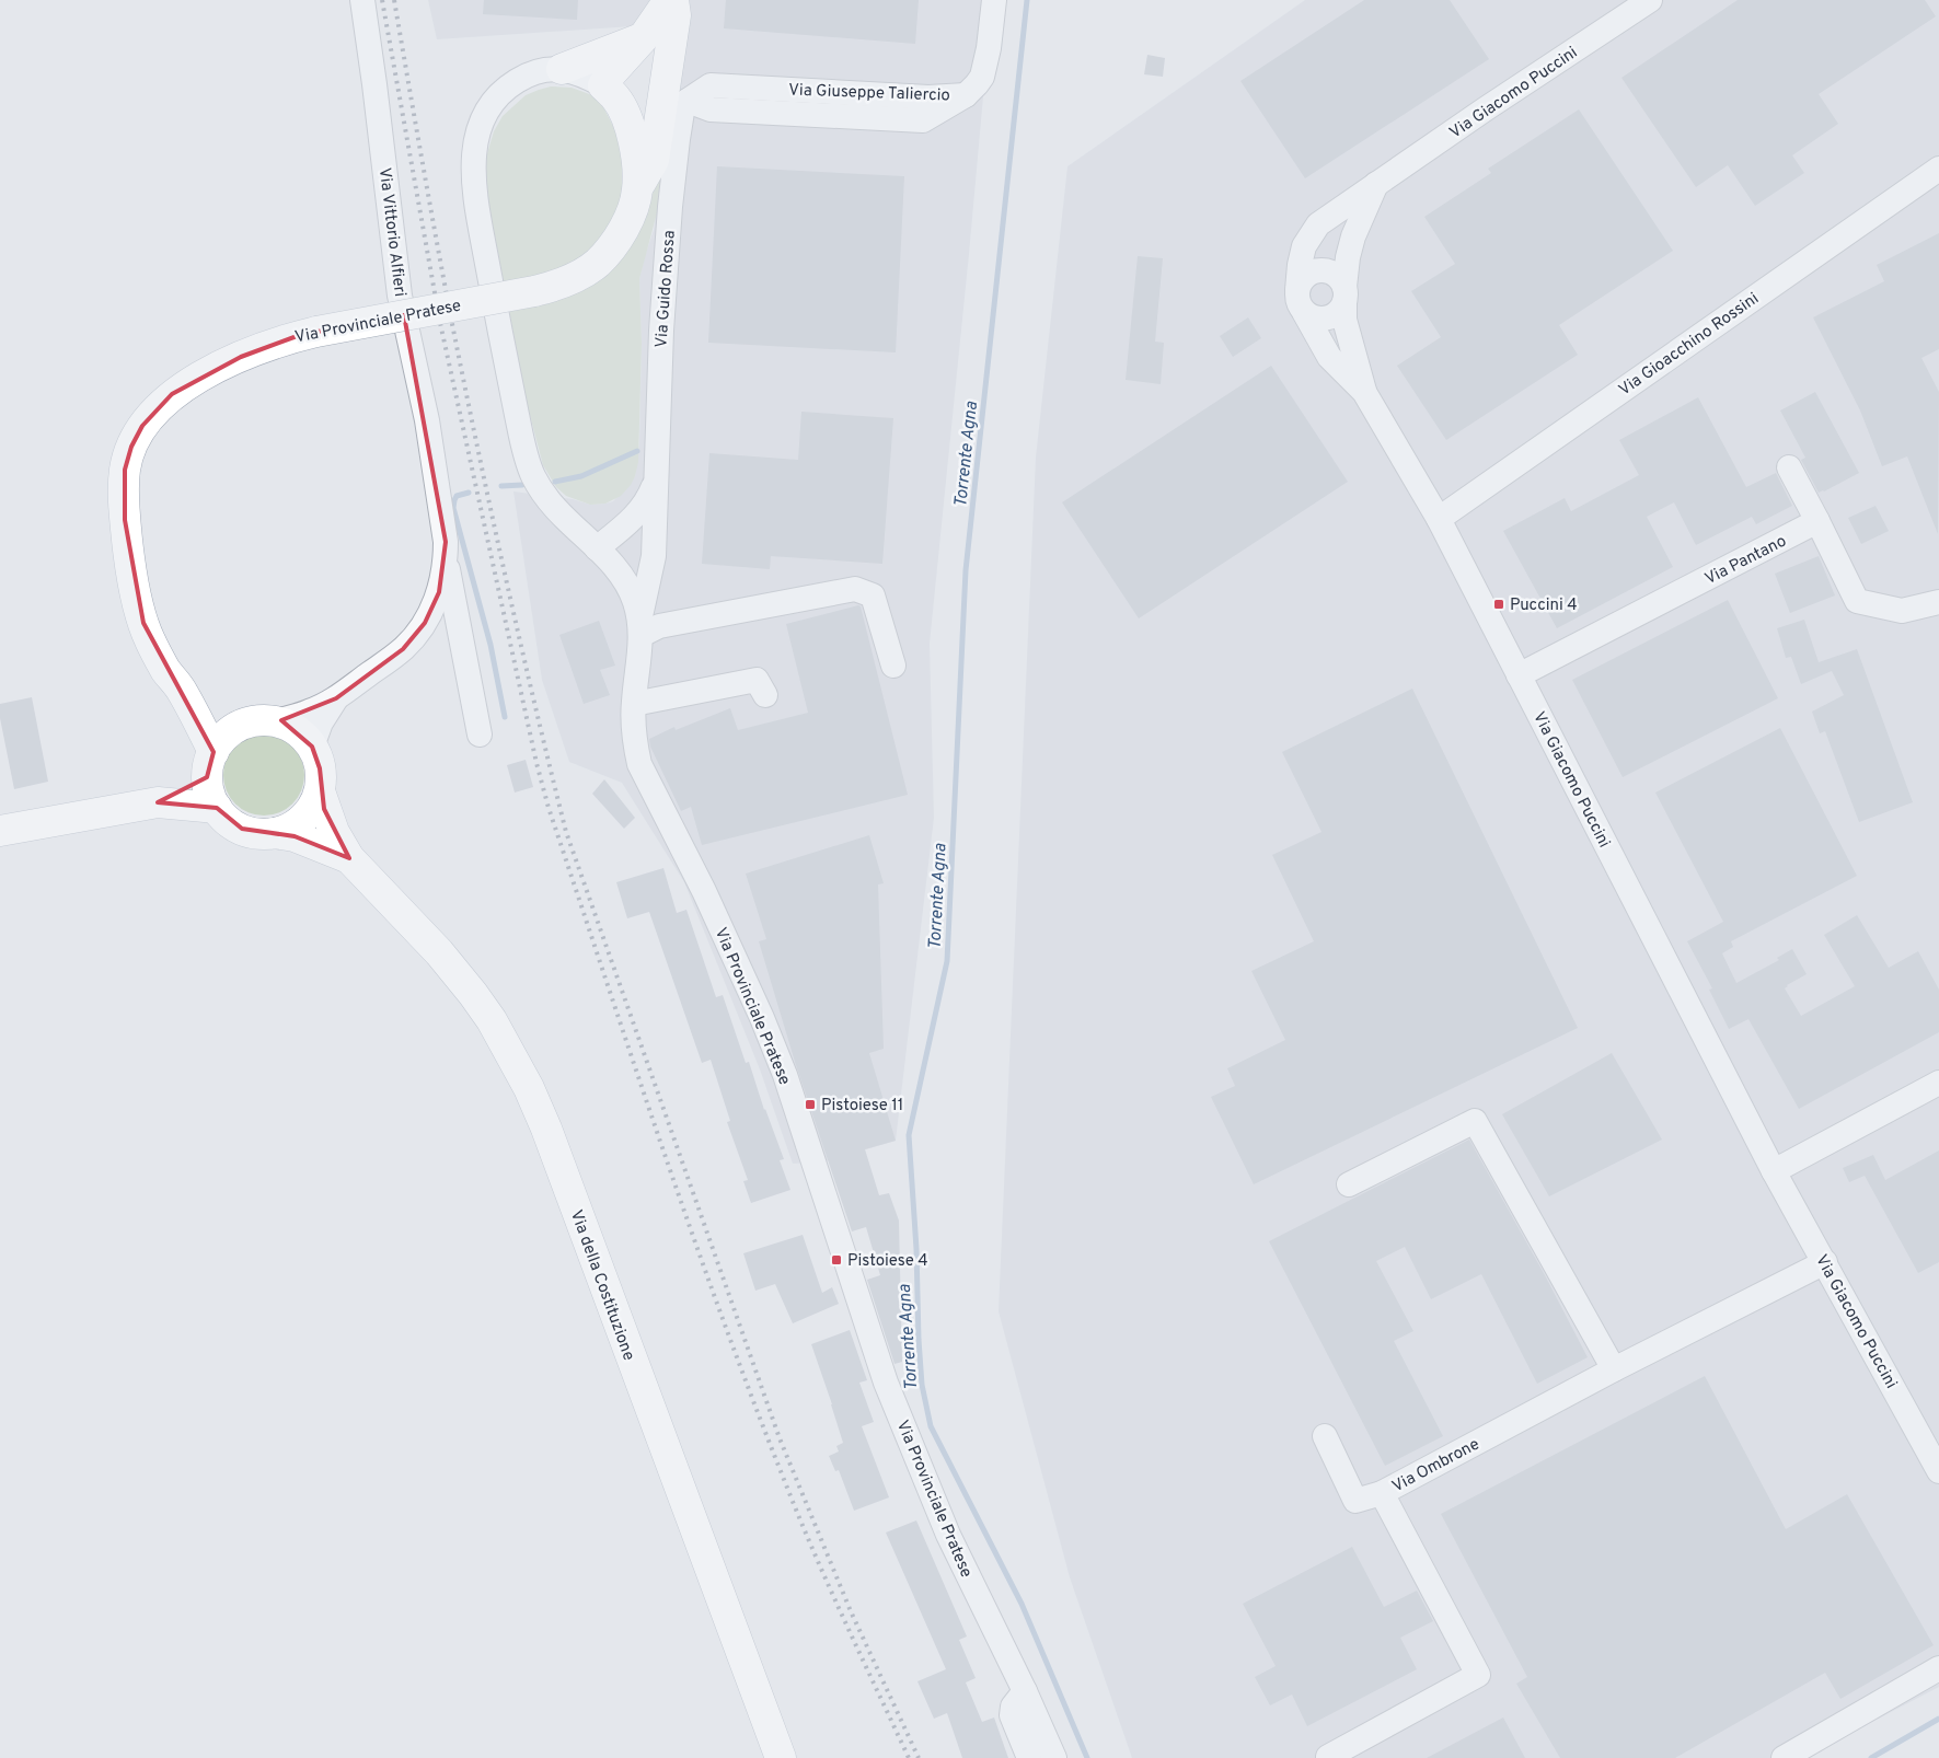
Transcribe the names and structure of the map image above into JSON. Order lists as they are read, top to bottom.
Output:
{
  "streets": {
    "main road": ["Via Provinciale Pratese", "Via della Costituzione"],
    "street": [
      "Via Giuseppe Taliercio",
      "Via Giacomo Puccini",
      "Via Vittorio Alfieri",
      "Via Guido Rossa",
      "Via Gioacchino Rossini",
      "Via Pantano",
      "Via Ombrone"
    ]
  },
  "crossings": [
    ["Via Giuseppe Taliercio", "Via Guido Rossa"],
    ["Via Giacomo Puccini", "Via Gioacchino Rossini"],
    ["Via Giacomo Puccini", "Via Pantano"],
    ["Via Giacomo Puccini", "Via Ombrone"],
    ["Via Vittorio Alfieri", "Via Provinciale Pratese"],
    ["Via Guido Rossa", "Via Provinciale Pratese"]
  ],
  "water": ["Torrente Agna"],
  "places": {
    "transit": ["Puccini 4", "Pistoiese 11", "Pistoiese 4"]
  }
}
